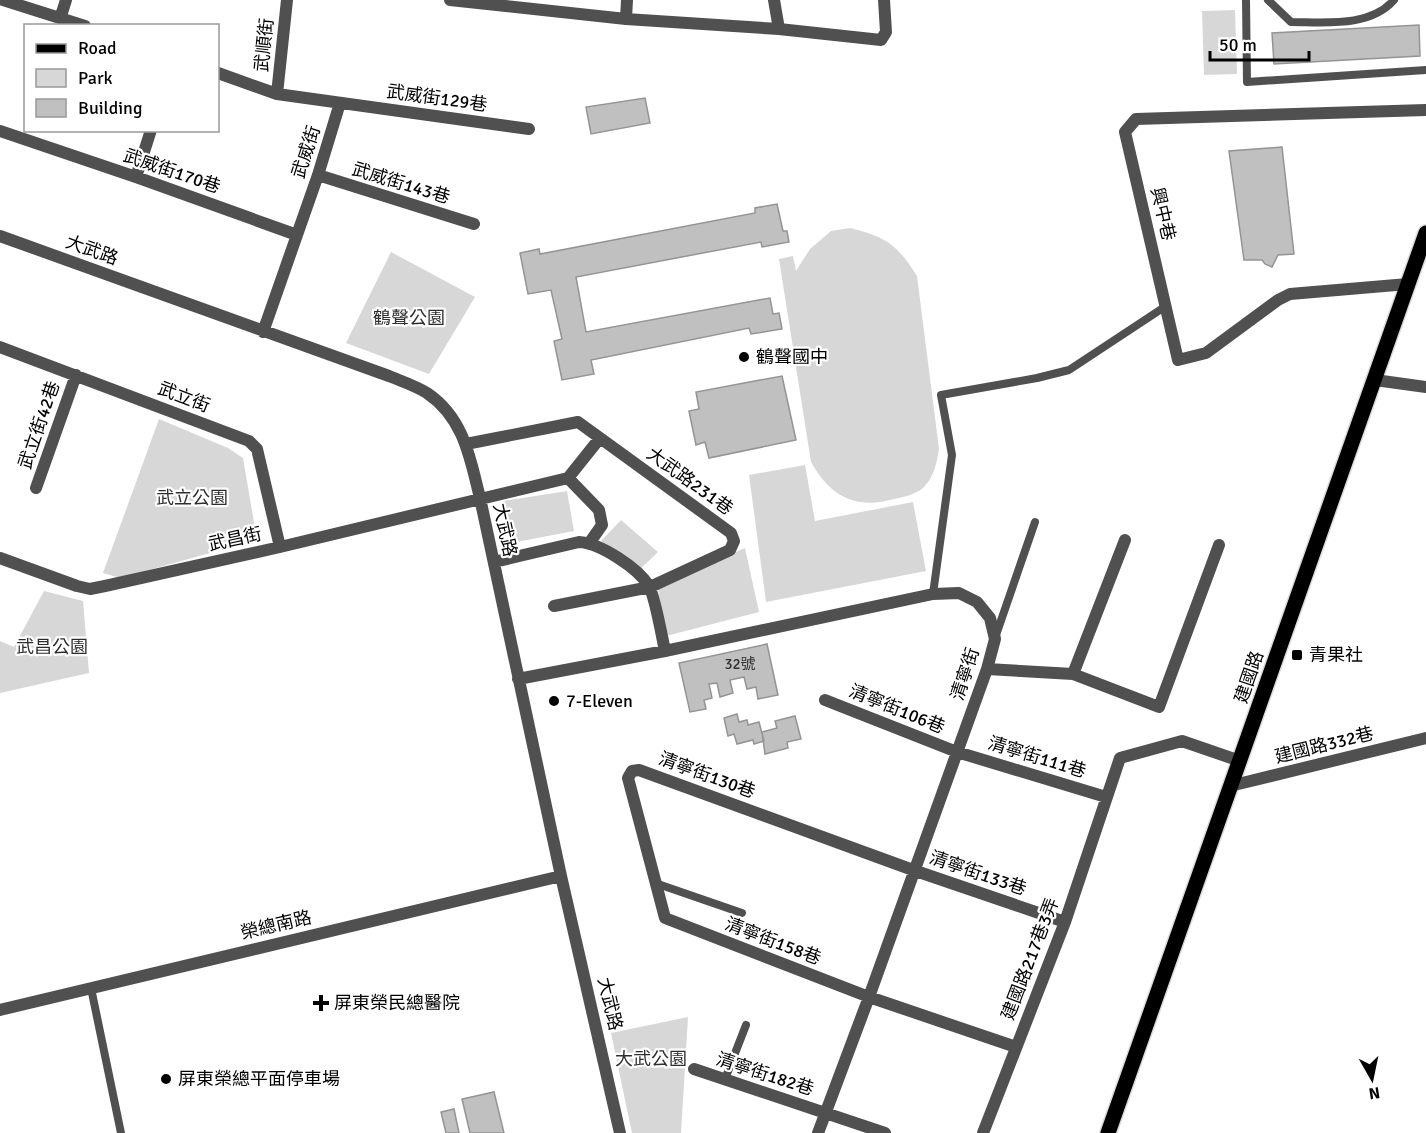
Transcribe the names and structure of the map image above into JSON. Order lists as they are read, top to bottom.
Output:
{
  "streets": {
    "main road": ["建國路"],
    "street": [
      "武順街",
      "武威街129巷",
      "武威街",
      "武威街170巷",
      "武威街143巷",
      "興中巷",
      "大武路",
      "武立街",
      "武立街42巷",
      "大武路231巷",
      "武昌街",
      "清寧街",
      "清寧街106巷",
      "建國路332巷",
      "清寧街111巷",
      "清寧街130巷",
      "清寧街133巷",
      "榮總南路",
      "清寧街158巷",
      "建國路217巷3弄",
      "清寧街182巷"
    ]
  },
  "crossings": [
    ["武順街", "武威街"],
    ["武威街129巷", "武威街"],
    ["武威街", "武威街170巷"],
    ["武威街", "武威街143巷"],
    ["武威街", "大武路"],
    ["興中巷", "建國路"],
    ["大武路", "大武路231巷"],
    ["大武路", "武昌街"],
    ["大武路", "清寧街"],
    ["大武路", "榮總南路"],
    ["武立街", "武立街42巷"],
    ["武立街", "武昌街"],
    ["清寧街", "清寧街106巷"],
    ["清寧街", "清寧街111巷"],
    ["清寧街", "清寧街130巷"],
    ["清寧街", "清寧街133巷"],
    ["清寧街", "清寧街158巷"],
    ["清寧街", "清寧街182巷"],
    ["建國路", "建國路332巷"],
    ["建國路", "建國路217巷3弄"],
    ["清寧街106巷", "清寧街111巷"],
    ["清寧街111巷", "建國路217巷3弄"],
    ["清寧街130巷", "清寧街133巷"],
    ["清寧街130巷", "清寧街158巷"],
    ["清寧街133巷", "建國路217巷3弄"],
    ["清寧街158巷", "建國路217巷3弄"]
  ],
  "parks": [
    "鶴聲公園",
    "武立公園",
    "武昌公園",
    "大武公園"
  ],
  "places": {
    "other": ["鶴聲國中", "7-Eleven", "屏東榮總平面停車場"],
    "transit": ["青果社"],
    "health": ["屏東榮民總醫院"]
  },
  "house_numbers": ["32號"],
  "legend": ["Road", "Park", "Building"],
  "scale_bar": "50 m",
  "north": "bottom"
}
